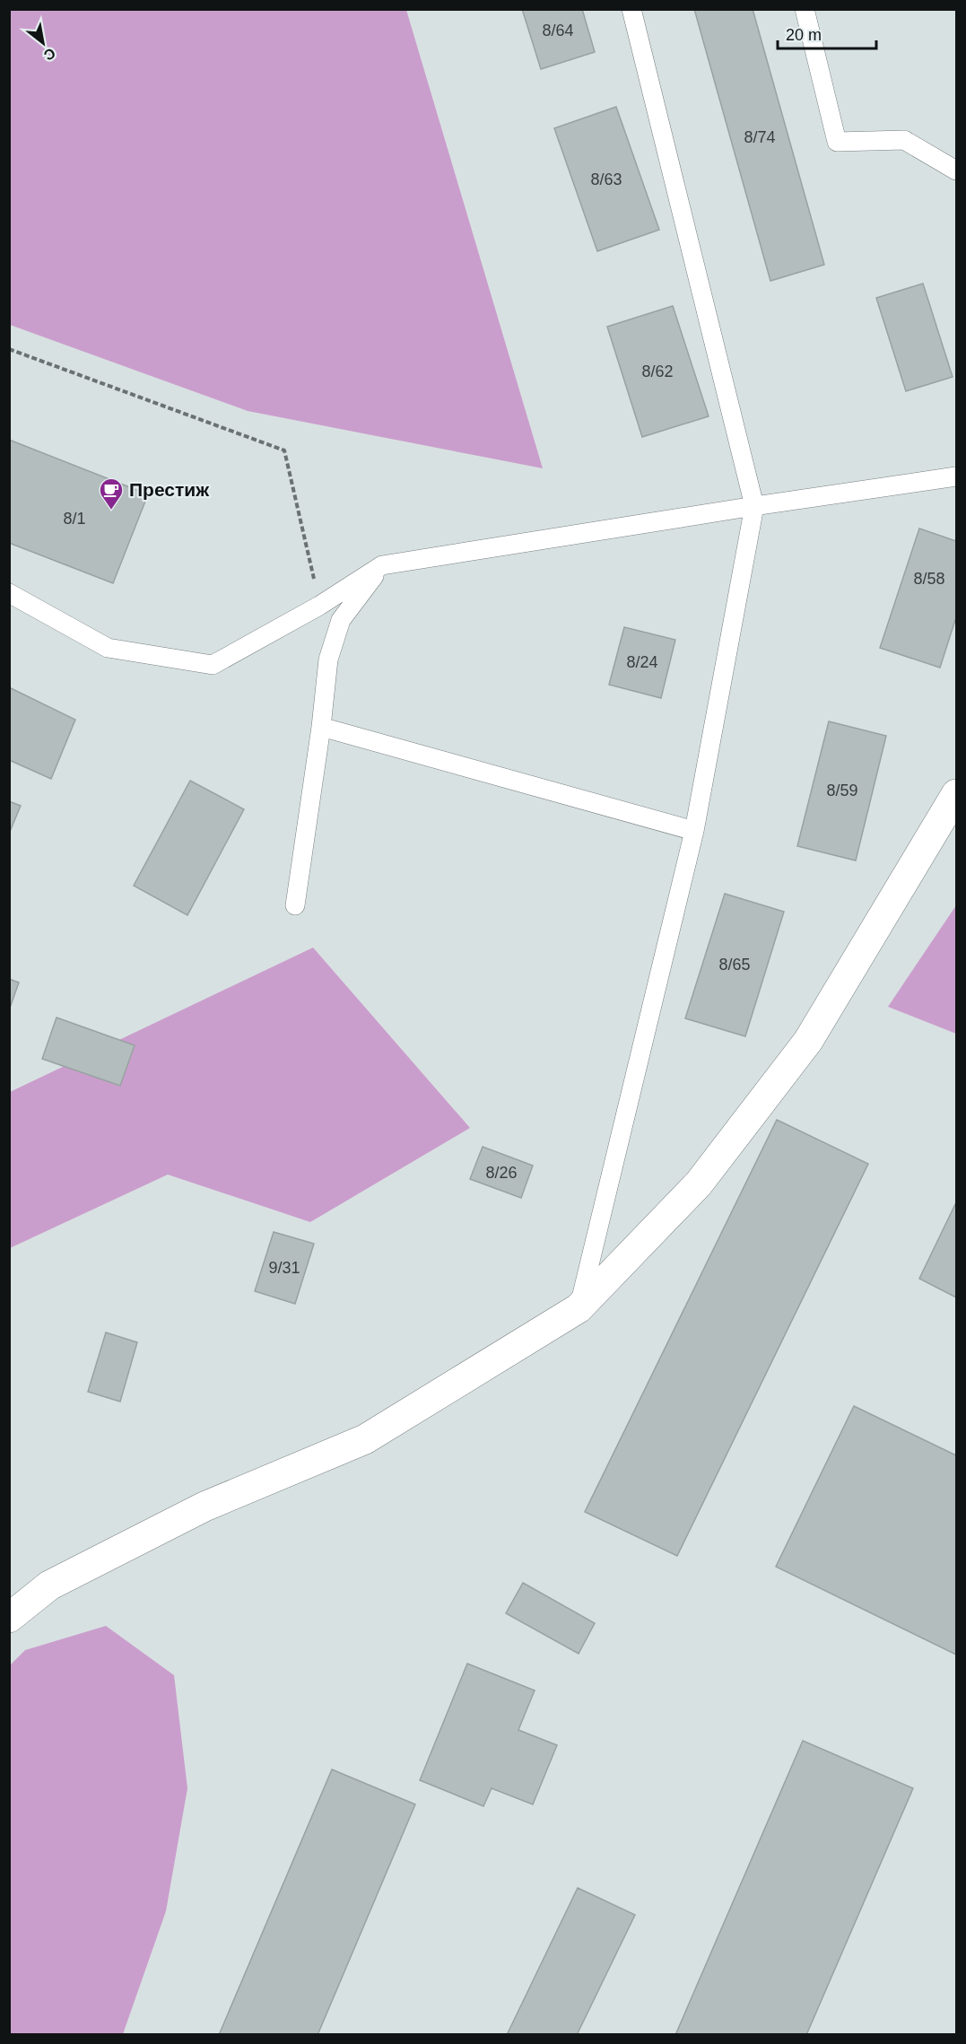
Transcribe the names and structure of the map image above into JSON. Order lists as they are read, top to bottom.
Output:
{
  "places": {
    "cafe": ["Престиж"]
  },
  "house_numbers": [
    "8/64",
    "8/74",
    "8/63",
    "8/62",
    "8/1",
    "8/58",
    "8/24",
    "8/59",
    "8/65",
    "8/26",
    "9/31"
  ],
  "scale_bar": "20 m",
  "north": "bottom right"
}
